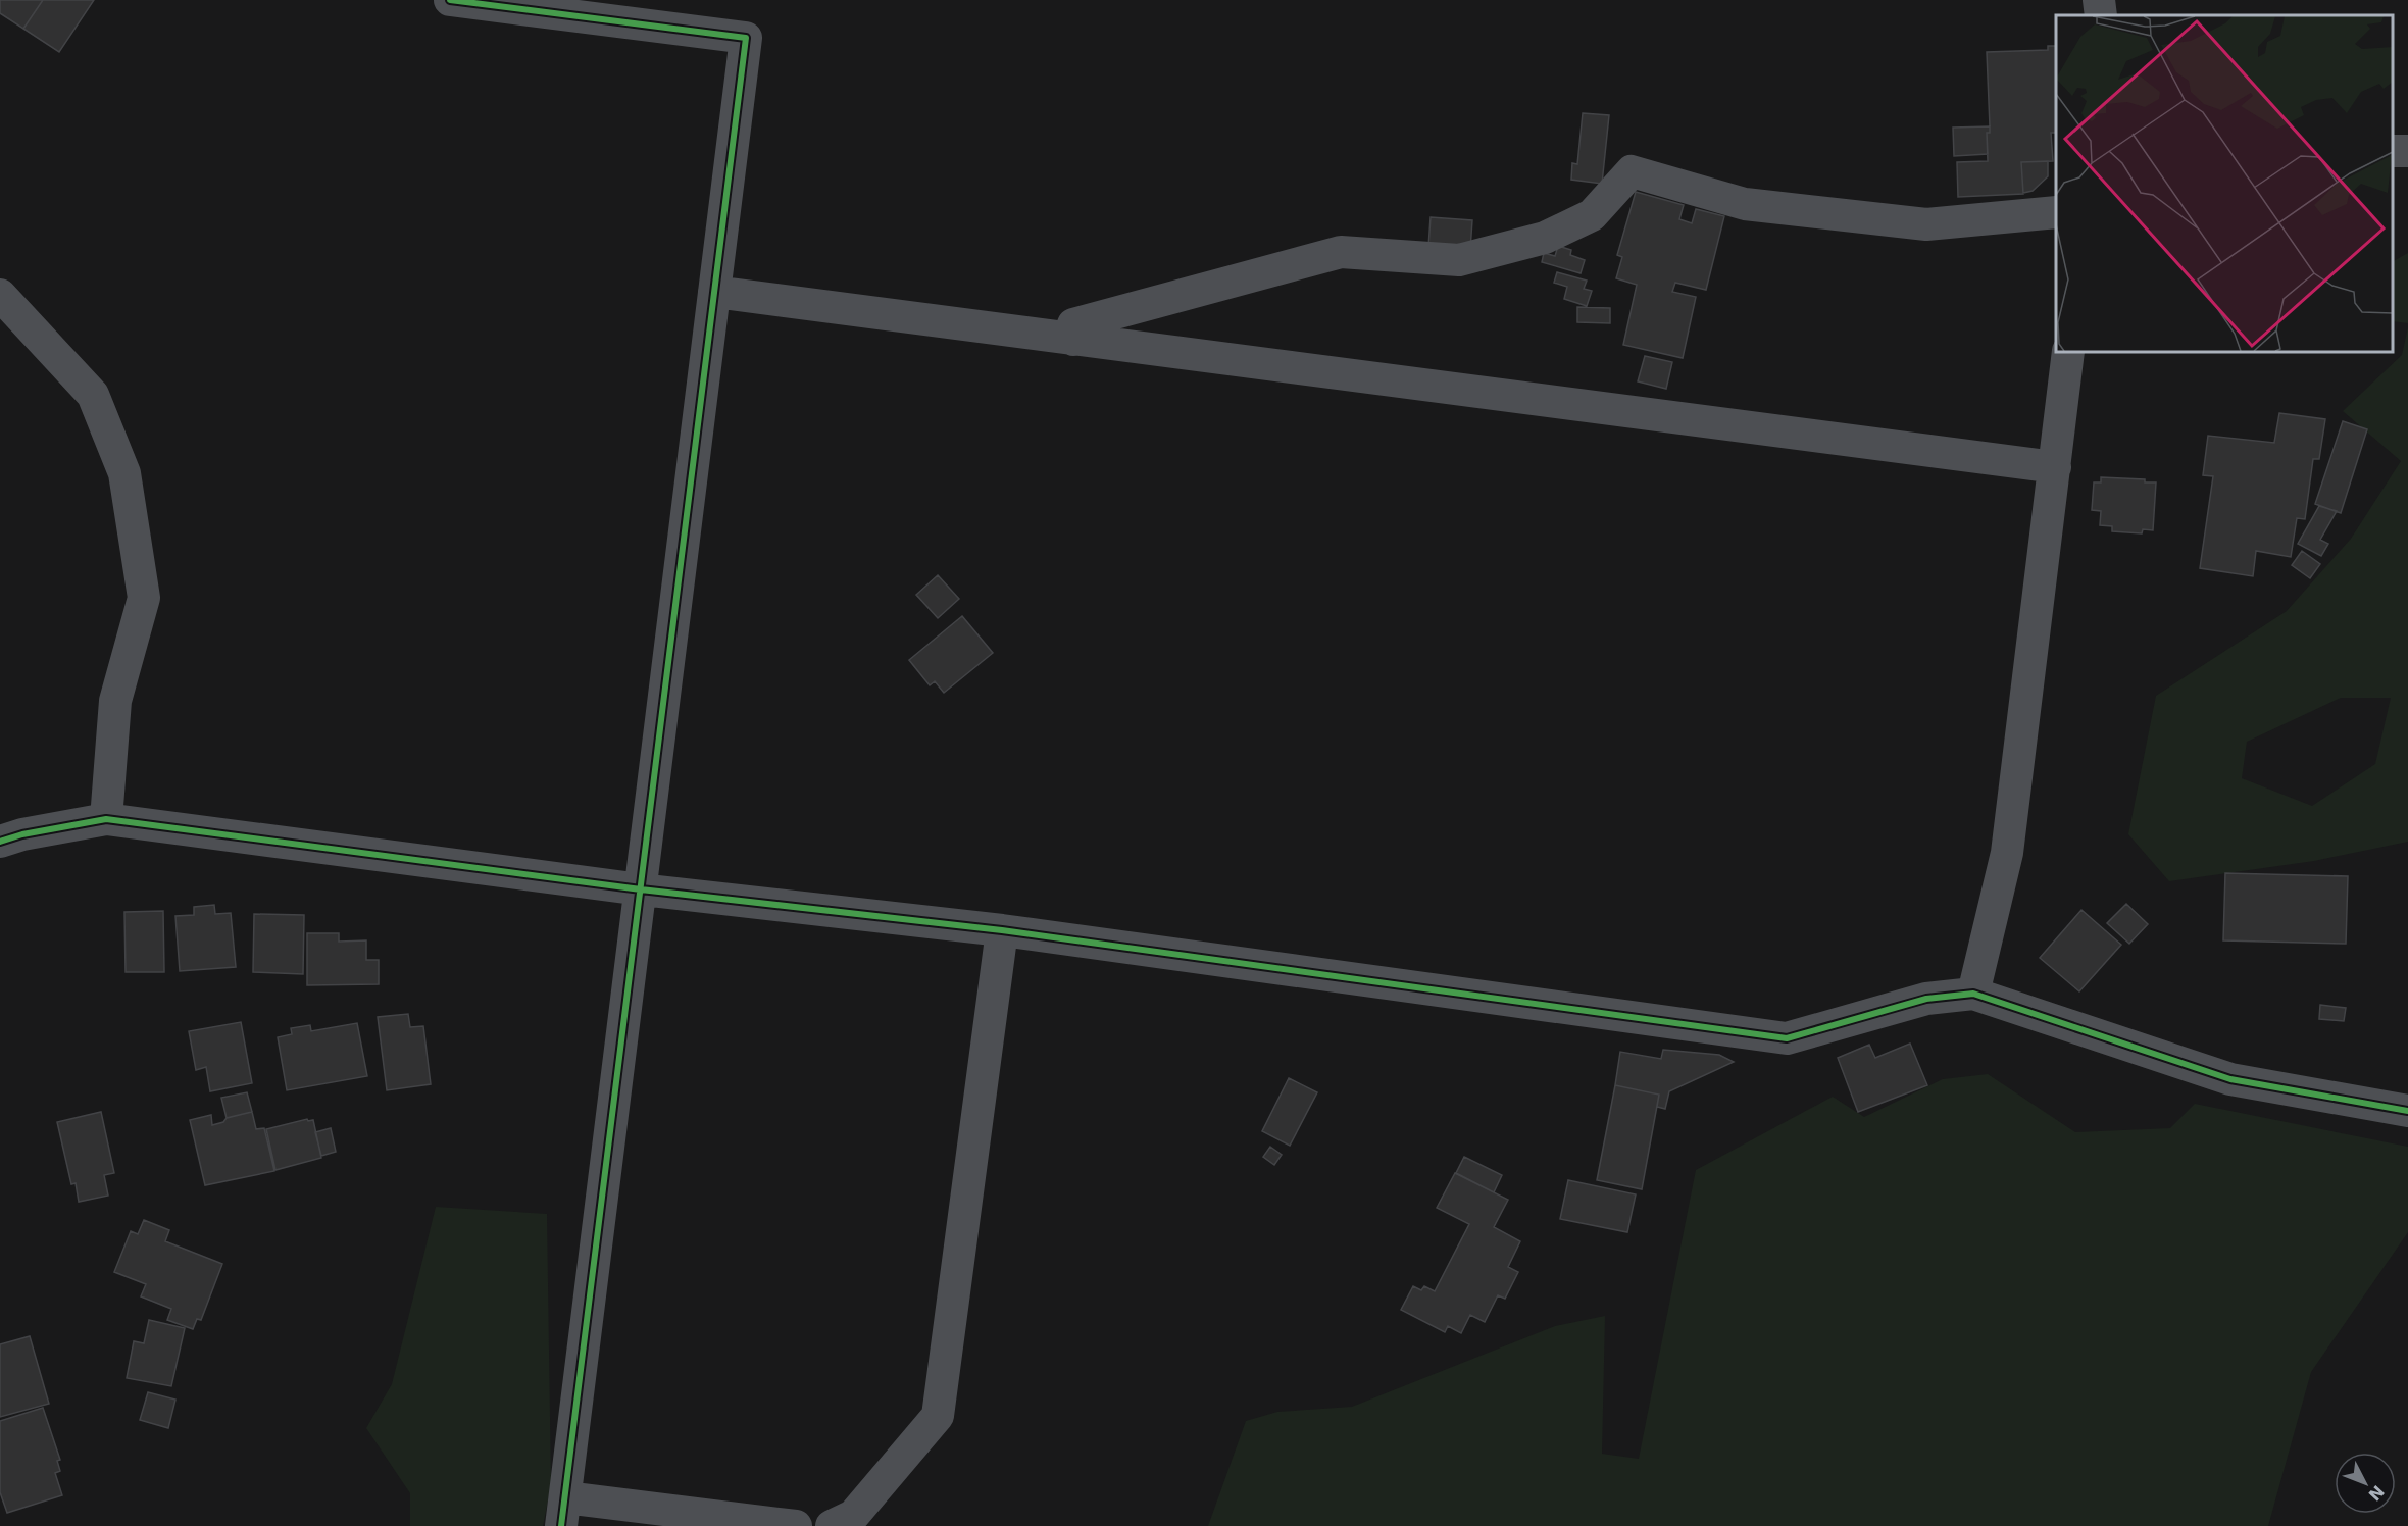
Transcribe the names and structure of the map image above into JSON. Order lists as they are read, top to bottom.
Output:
{
  "north": "bottom right"
}
